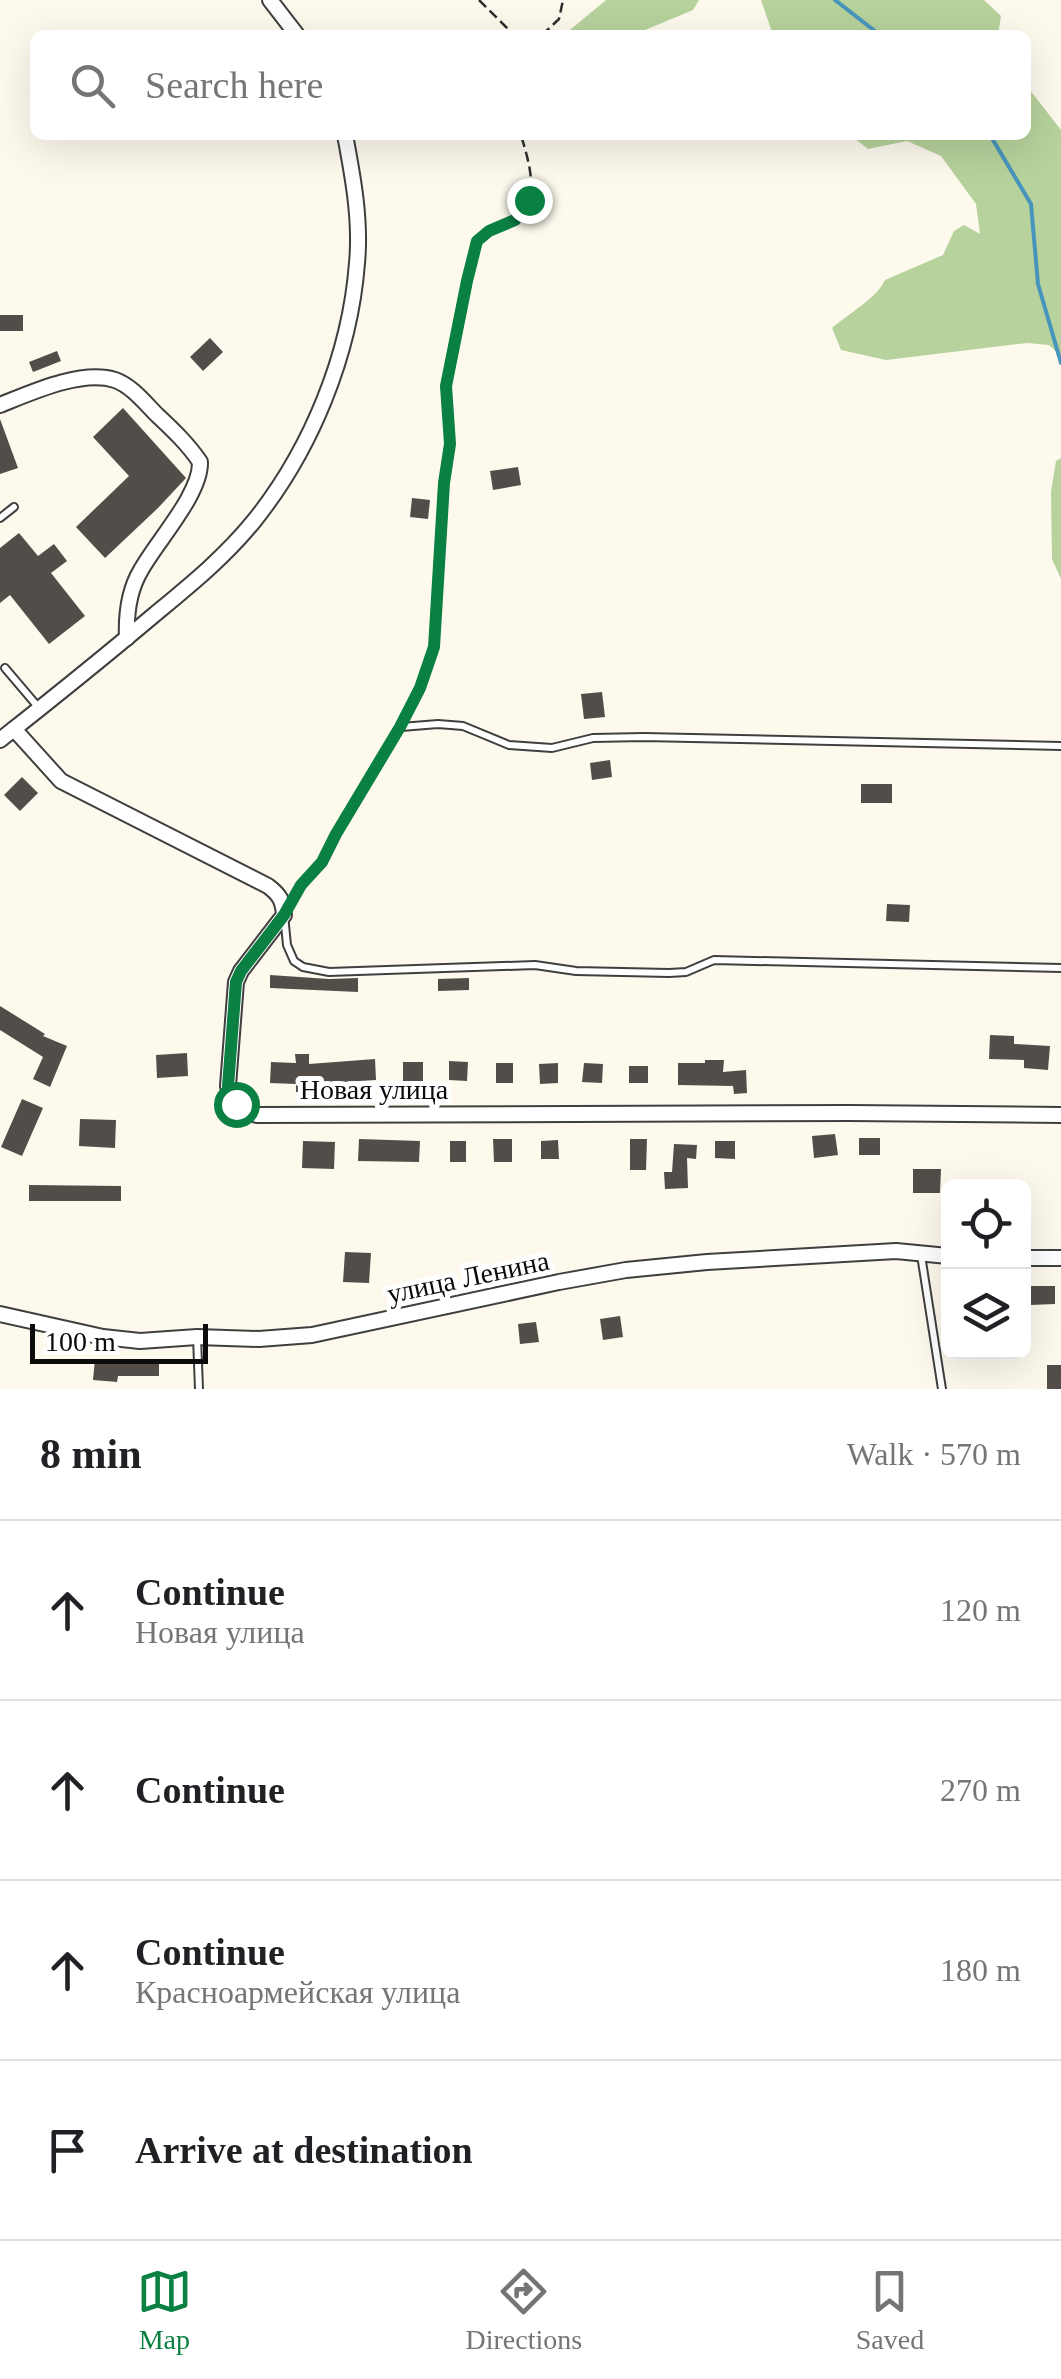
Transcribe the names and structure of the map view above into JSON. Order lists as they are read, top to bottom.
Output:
{
  "streets": {
    "street": ["Новая улица", "улица Ленина"]
  },
  "scale_bar": "100 m",
  "page": {
    "search": "Search here",
    "scale": "100 m",
    "heading": ["8 min", "Walk · 570 m"],
    "list": [
      ["Continue", "Новая улица", "120 m"],
      ["Continue", "270 m"],
      ["Continue", "Красноармейская улица", "180 m"],
      "Arrive at destination"
    ],
    "nav": ["Map", "Directions", "Saved"]
  }
}
